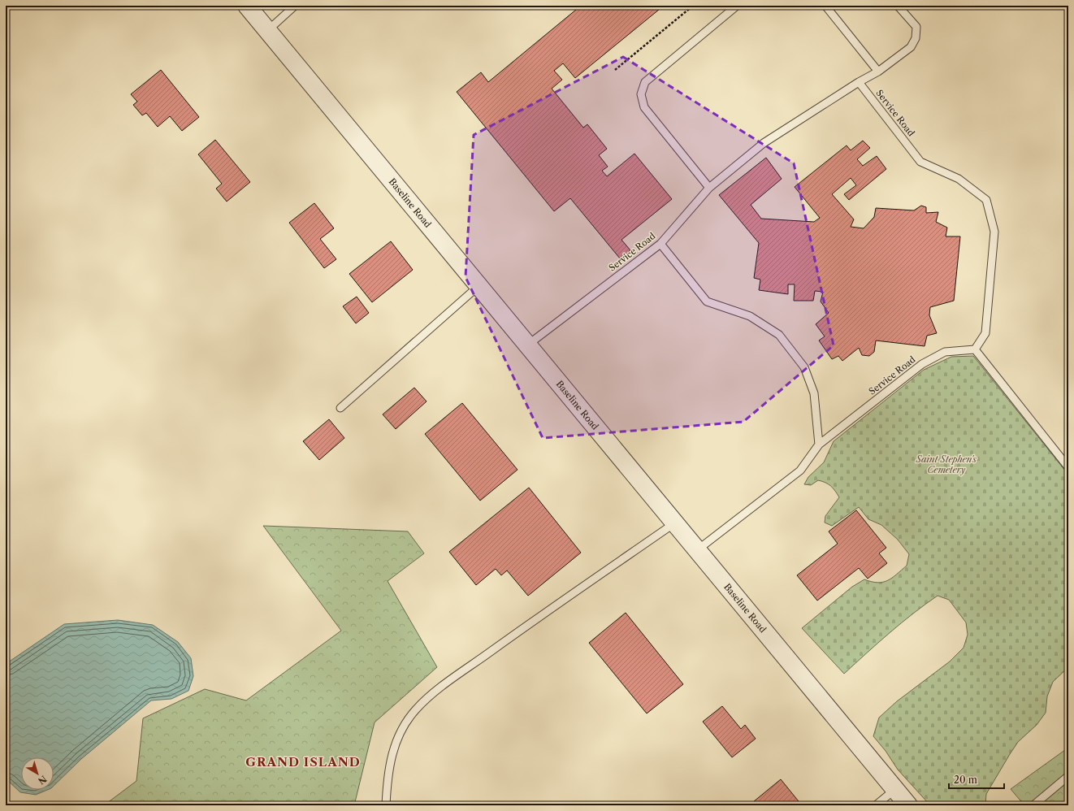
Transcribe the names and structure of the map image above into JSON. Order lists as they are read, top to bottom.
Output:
{
  "streets": {
    "street": ["Baseline Road"],
    "lane": ["Service Road"]
  },
  "crossings": [
    ["Service Road", "Baseline Road"]
  ],
  "districts": ["GRAND ISLAND"],
  "parks": ["Saint Stephen's Cemetery"],
  "scale_bar": "20 m",
  "north": "bottom right"
}
